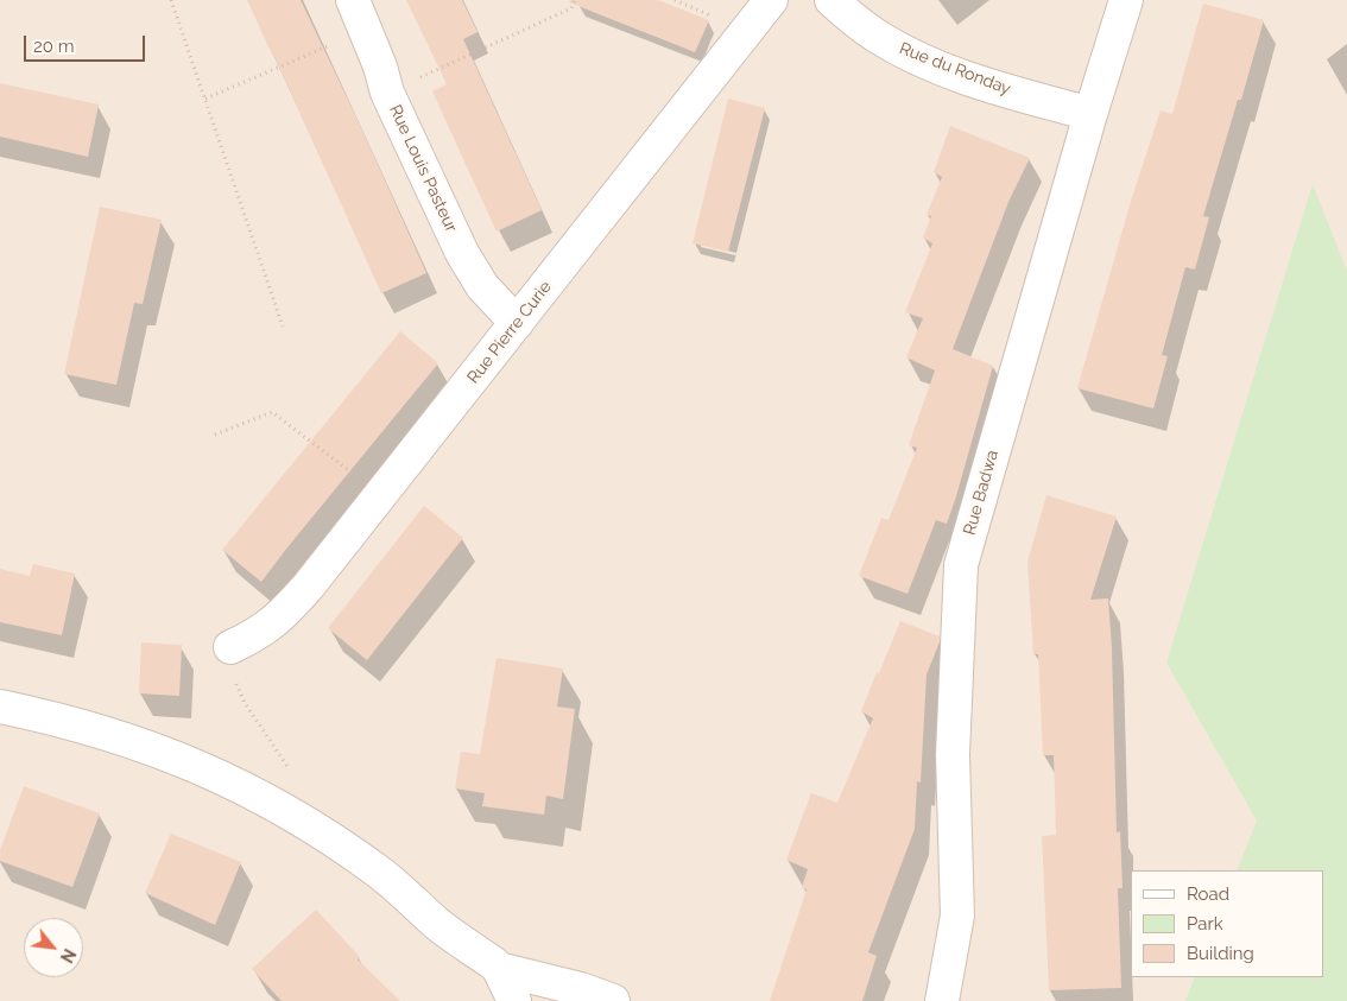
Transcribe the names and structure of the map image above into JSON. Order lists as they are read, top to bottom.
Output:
{
  "streets": {
    "street": [
      "Rue du Ronday",
      "Rue Louis Pasteur",
      "Rue Pierre Curie",
      "Rue Badwa"
    ]
  },
  "crossings": [
    ["Rue du Ronday", "Rue Badwa"],
    ["Rue Louis Pasteur", "Rue Pierre Curie"]
  ],
  "legend": ["Road", "Park", "Building"],
  "scale_bar": "20 m",
  "north": "bottom right"
}
